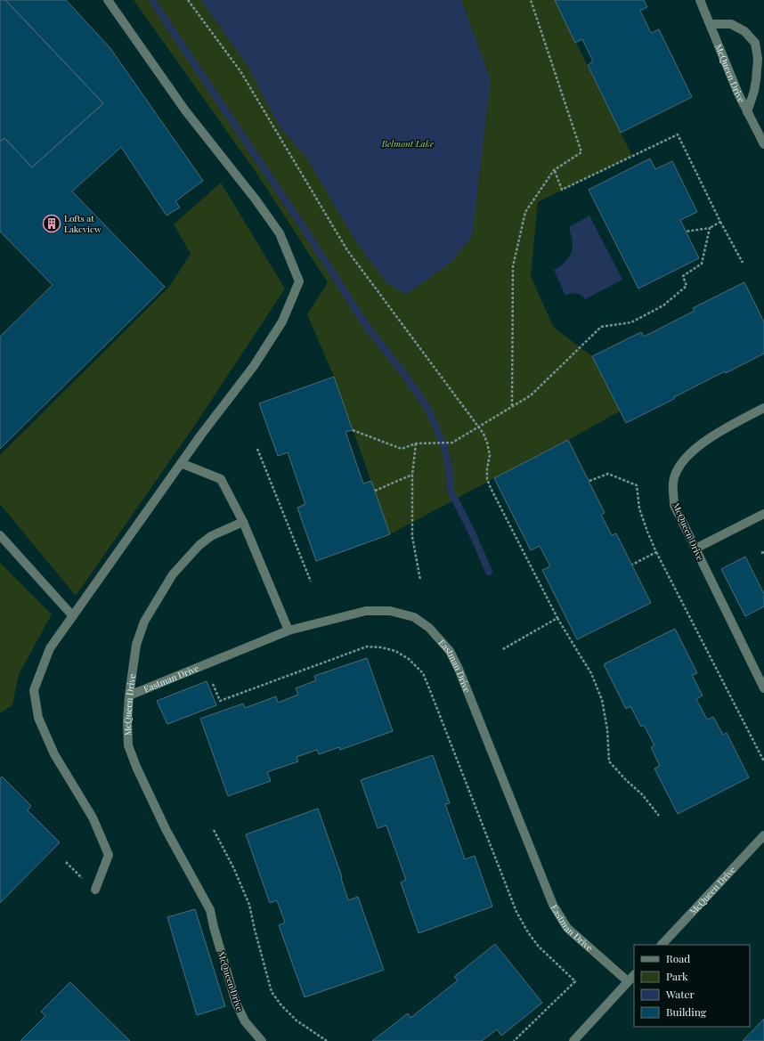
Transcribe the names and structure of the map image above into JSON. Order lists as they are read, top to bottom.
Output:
{
  "streets": {
    "street": ["McQueen Drive", "Eastman Drive"]
  },
  "crossings": [
    ["McQueen Drive", "Eastman Drive"]
  ],
  "parks": ["Belmont Lake"],
  "places": {
    "building": ["Lofts at Lakeview"]
  },
  "legend": [
    "Road",
    "Park",
    "Water",
    "Building"
  ]
}
